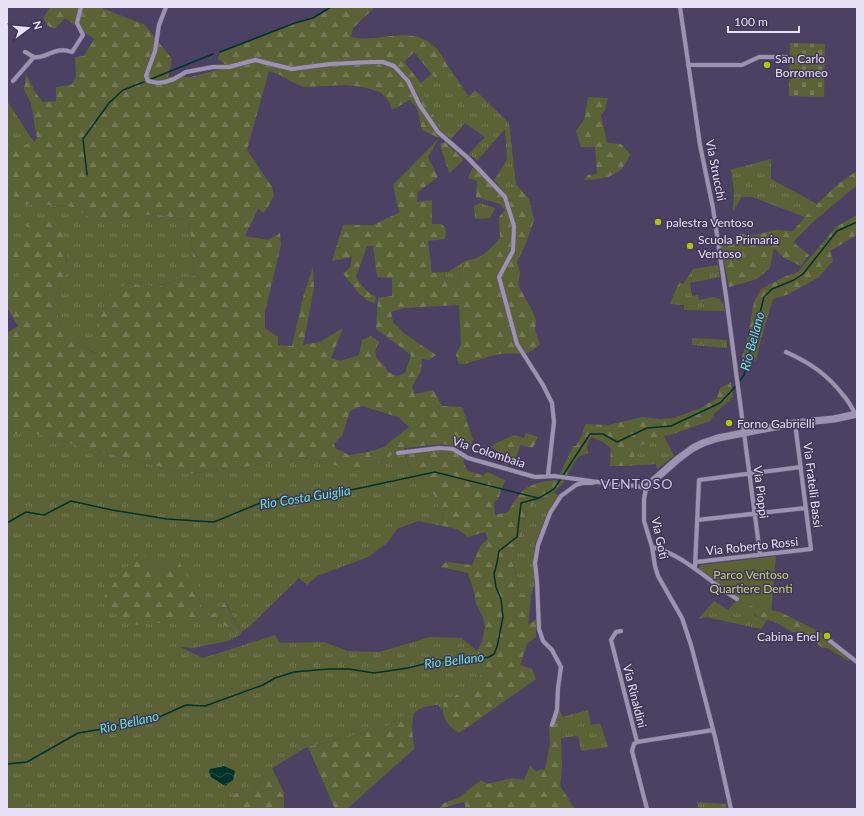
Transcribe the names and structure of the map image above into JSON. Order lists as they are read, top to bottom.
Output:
{
  "streets": {
    "street": [
      "Via Strucchi",
      "Via Colombaia",
      "Via Fratelli Bassi",
      "Via Pioppi",
      "Via Goti",
      "Via Roberto Rossi",
      "Via Rinaldini"
    ]
  },
  "crossings": [
    ["Via Strucchi", "Via Pioppi"],
    ["Via Colombaia", "Via Goti"],
    ["Via Fratelli Bassi", "Via Roberto Rossi"],
    ["Via Pioppi", "Via Roberto Rossi"],
    ["Via Goti", "Via Rinaldini"]
  ],
  "districts": ["VENTOSO"],
  "water": ["Rio Bellano", "Rio Costa Guiglia"],
  "parks": ["Parco Ventoso Quartiere Denti"],
  "places": [
    "San Carlo Borromeo",
    "palestra Ventoso",
    "Scuola Primaria Ventoso",
    "Forno Gabrielli",
    "Cabina Enel"
  ],
  "scale_bar": "100 m",
  "north": "right"
}
